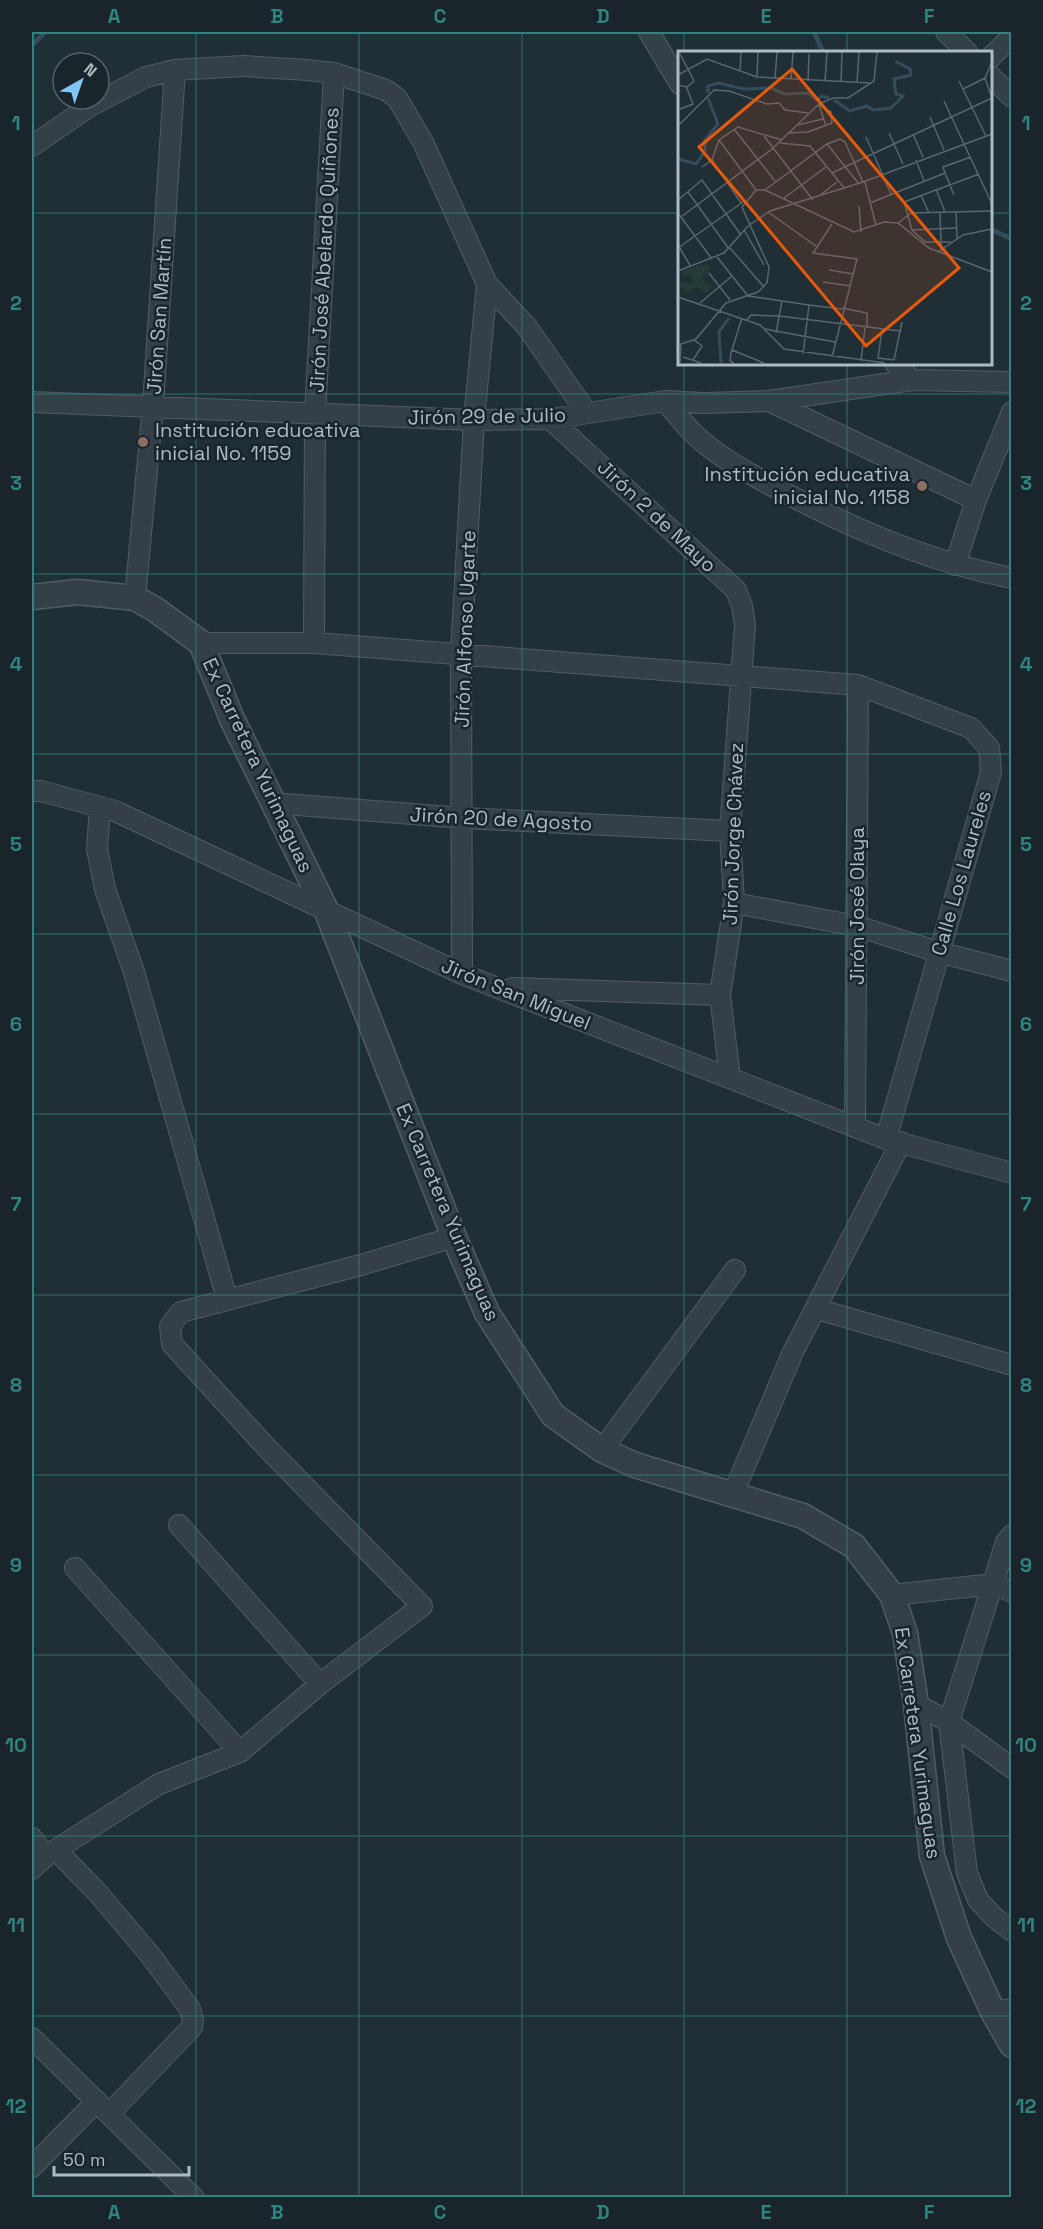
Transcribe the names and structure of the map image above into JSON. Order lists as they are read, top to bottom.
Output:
{
  "streets": {
    "street": [
      "Jirón José Abelardo Quiñones",
      "Jirón San Martín",
      "Jirón 29 de Julio",
      "Jirón 2 de Mayo",
      "Jirón Alfonso Ugarte",
      "Ex Carretera Yurimaguas",
      "Jirón 20 de Agosto",
      "Jirón Jorge Chávez",
      "Calle Los Laureles",
      "Jirón José Olaya",
      "Jirón San Miguel"
    ]
  },
  "crossings": [
    ["Jirón José Abelardo Quiñones", "Jirón 29 de Julio"],
    ["Jirón San Martín", "Jirón 29 de Julio"],
    ["Jirón San Martín", "Ex Carretera Yurimaguas"],
    ["Jirón 29 de Julio", "Jirón 2 de Mayo"],
    ["Jirón 29 de Julio", "Jirón Alfonso Ugarte"],
    ["Jirón 2 de Mayo", "Jirón Jorge Chávez"],
    ["Jirón Alfonso Ugarte", "Jirón 20 de Agosto"],
    ["Jirón Alfonso Ugarte", "Jirón San Miguel"],
    ["Ex Carretera Yurimaguas", "Jirón 20 de Agosto"],
    ["Ex Carretera Yurimaguas", "Calle Los Laureles"],
    ["Ex Carretera Yurimaguas", "Jirón San Miguel"],
    ["Jirón 20 de Agosto", "Jirón Jorge Chávez"],
    ["Jirón Jorge Chávez", "Jirón San Miguel"],
    ["Calle Los Laureles", "Jirón José Olaya"],
    ["Calle Los Laureles", "Jirón San Miguel"],
    ["Jirón José Olaya", "Jirón San Miguel"]
  ],
  "places": ["Institución educativa inicial No. 1159", "Institución educativa inicial No. 1158"],
  "scale_bar": "50 m",
  "north": "top right",
  "grid": {
    "columns": [
      "A",
      "B",
      "C",
      "D",
      "E",
      "F"
    ],
    "rows": [
      "1",
      "2",
      "3",
      "4",
      "5",
      "6",
      "7",
      "8",
      "9",
      "10",
      "11",
      "12"
    ]
  }
}
